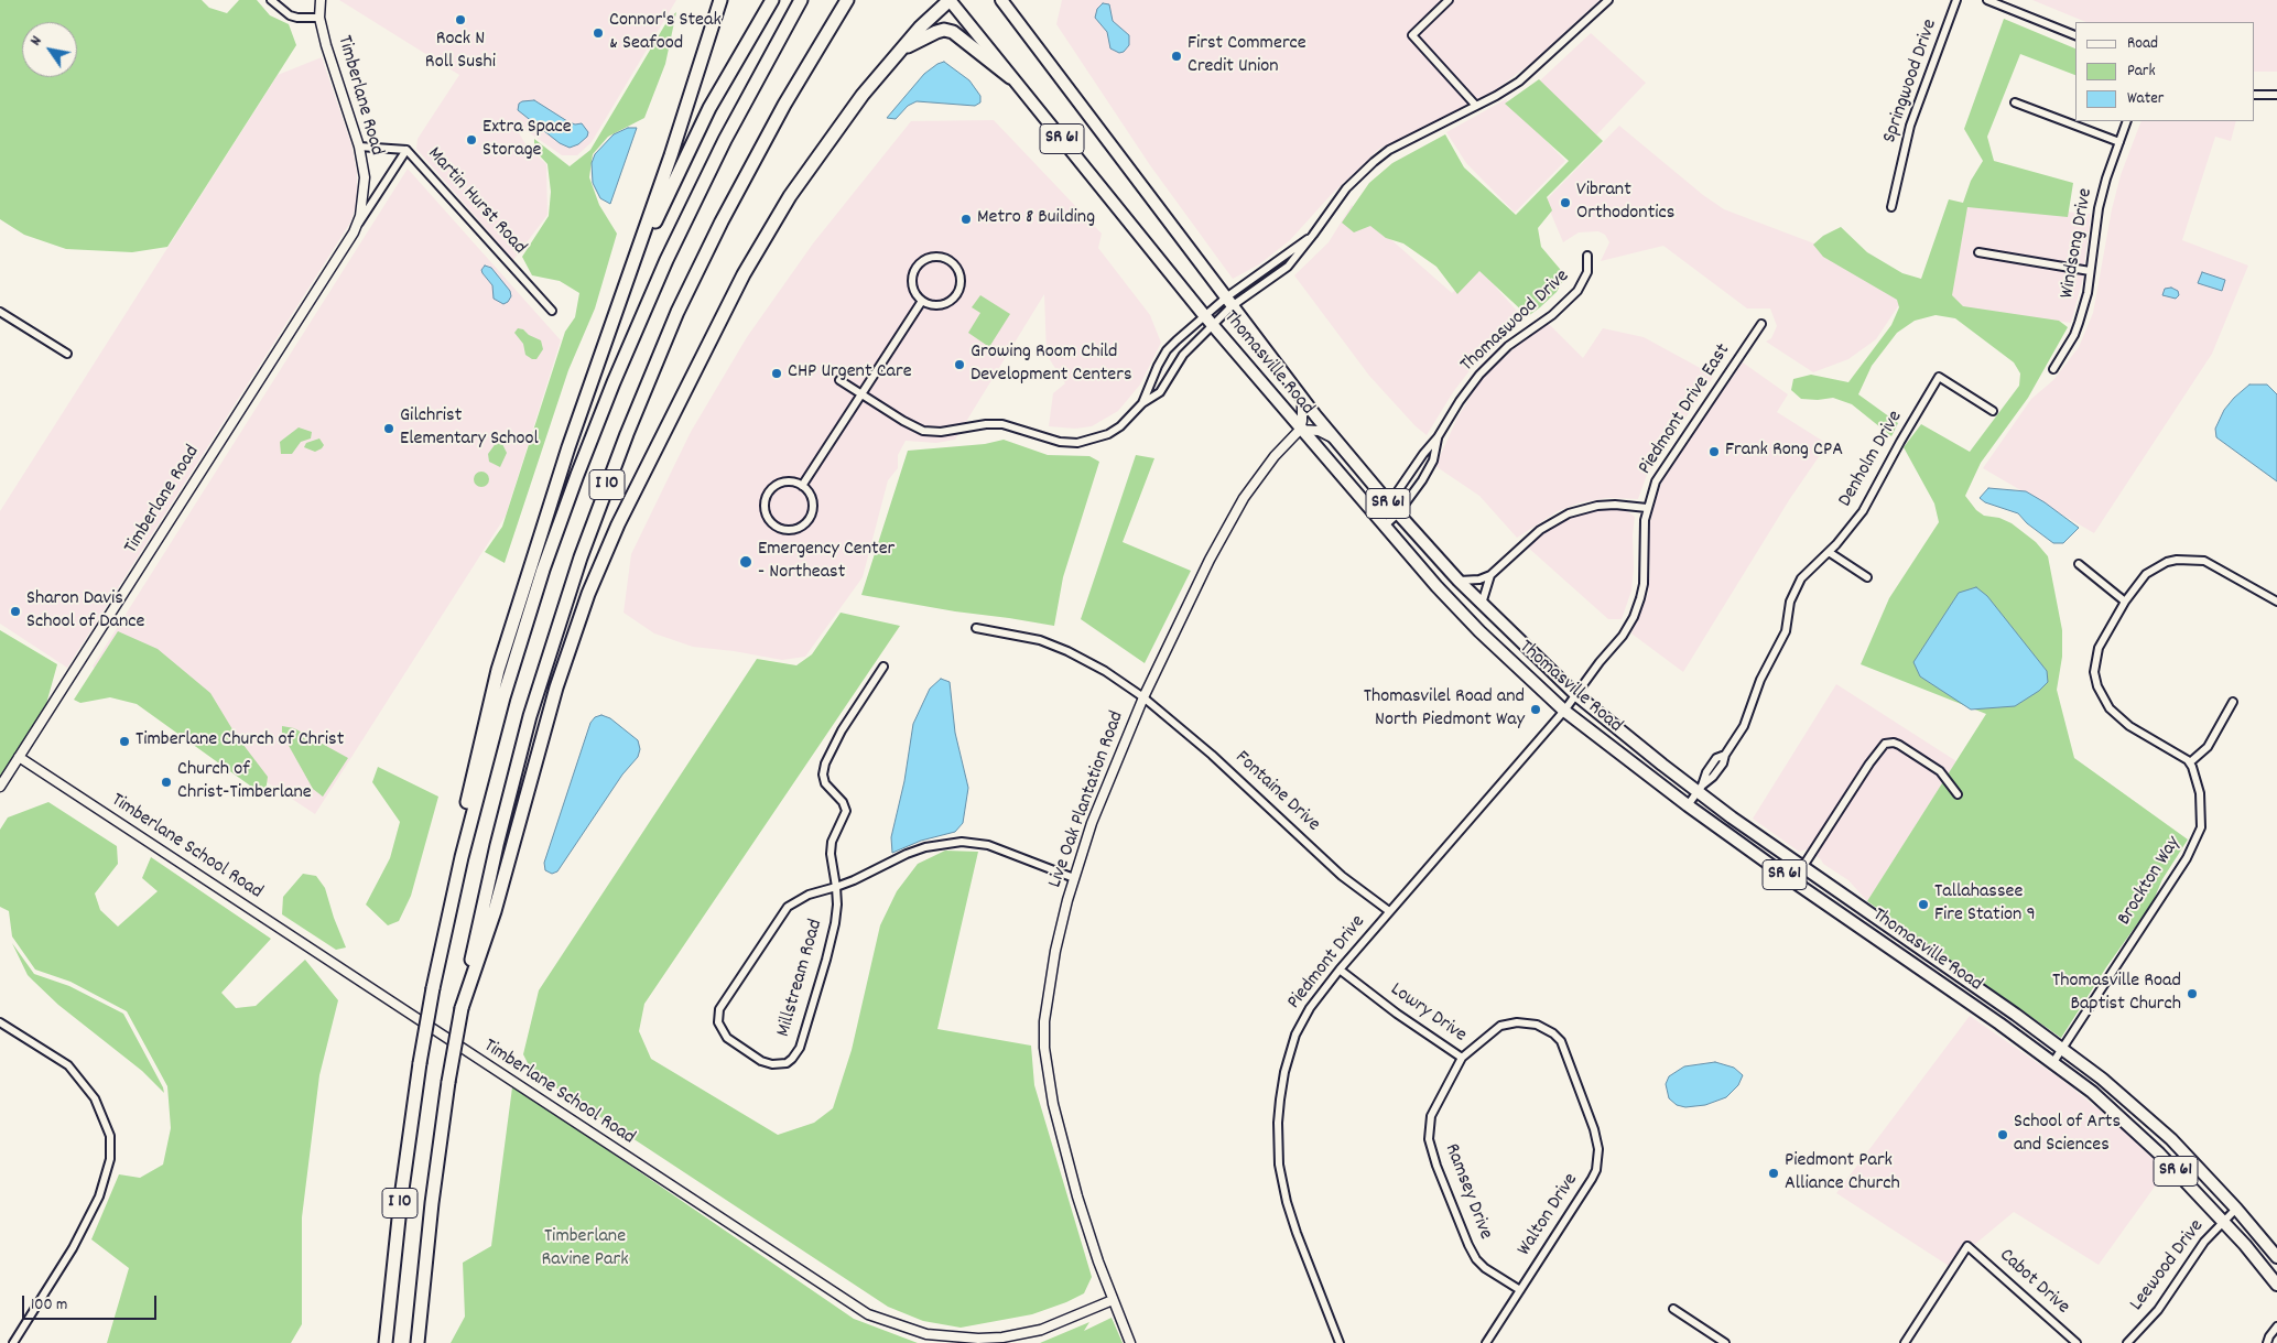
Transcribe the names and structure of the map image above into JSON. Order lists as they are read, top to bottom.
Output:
{
  "streets": {
    "highway": ["I 10"],
    "main road": ["SR 61", "Thomasville Road"],
    "street": [
      "Springwood Drive",
      "Timberlane Road",
      "Martin Hurst Road",
      "Windsong Drive",
      "Thomaswood Drive",
      "Piedmont Drive East",
      "Denholm Drive",
      "Fontaine Drive",
      "Live Oak Plantation Road",
      "Timberlane School Road",
      "Brockton Way",
      "Piedmont Drive",
      "Millstream Road",
      "Lowry Drive",
      "Ramsey Drive",
      "Walton Drive",
      "Leewood Drive",
      "Cabot Drive"
    ]
  },
  "crossings": [
    ["Timberlane Road", "Martin Hurst Road"],
    ["Timberlane Road", "Timberlane School Road"],
    ["Thomaswood Drive", "Thomasville Road"],
    ["Thomasville Road", "Piedmont Drive East"],
    ["Thomasville Road", "Denholm Drive"],
    ["Thomasville Road", "Live Oak Plantation Road"],
    ["Thomasville Road", "Brockton Way"],
    ["Thomasville Road", "Piedmont Drive"],
    ["Thomasville Road", "Leewood Drive"],
    ["Piedmont Drive East", "Piedmont Drive"],
    ["Fontaine Drive", "Live Oak Plantation Road"],
    ["Fontaine Drive", "Piedmont Drive"],
    ["Live Oak Plantation Road", "Timberlane School Road"],
    ["Live Oak Plantation Road", "Millstream Road"],
    ["Piedmont Drive", "Lowry Drive"],
    ["Lowry Drive", "Ramsey Drive"],
    ["Lowry Drive", "Walton Drive"],
    ["Ramsey Drive", "Walton Drive"]
  ],
  "parks": ["Timberlane Ravine Park"],
  "places": [
    "Rock N Roll Sushi",
    "Connor's Steak & Seafood",
    "First Commerce Credit Union",
    "Extra Space Storage",
    "Vibrant Orthodontics",
    "Metro 8 Building",
    "Growing Room Child Development Centers",
    "CHP Urgent Care",
    "Gilchrist Elementary School",
    "Frank Rong CPA",
    "Emergency Center - Northeast",
    "Sharon Davis School of Dance",
    "Thomasvilel Road and North Piedmont Way",
    "Timberlane Church of Christ",
    "Church of Christ-Timberlane",
    "Tallahassee Fire Station 9",
    "Thomasville Road Baptist Church",
    "School of Arts and Sciences",
    "Piedmont Park Alliance Church"
  ],
  "legend": ["Road", "Park", "Water"],
  "scale_bar": "100 m",
  "north": "top left"
}
